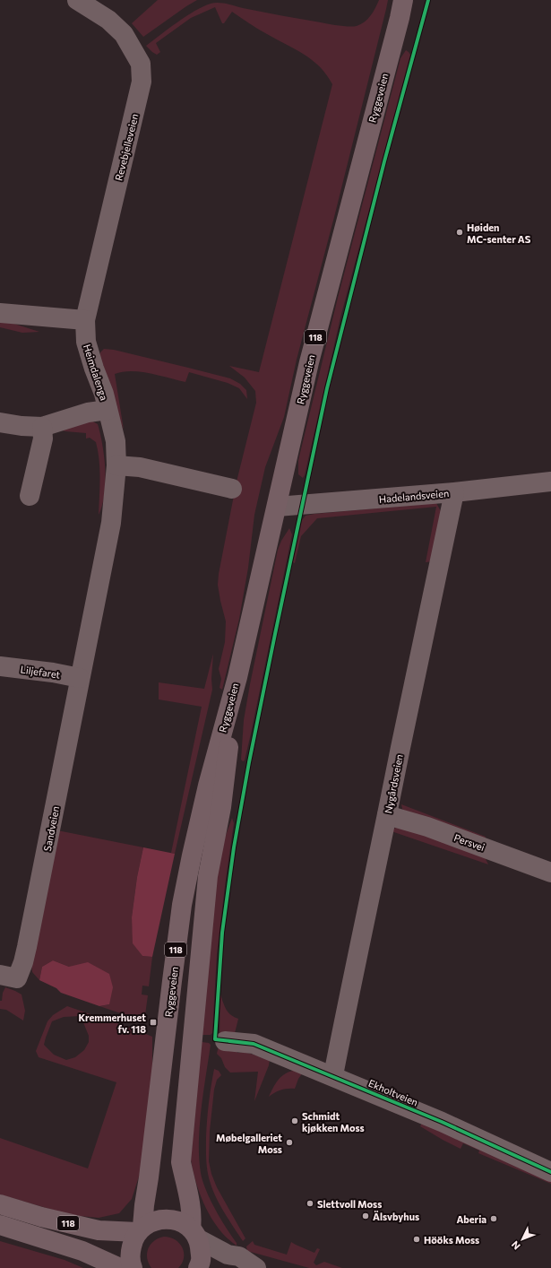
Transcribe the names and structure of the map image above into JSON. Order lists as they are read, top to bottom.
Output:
{
  "streets": {
    "main road": ["Ryggeveien", "118"],
    "street": [
      "Revebjelleveien",
      "Heimdalenga",
      "Hadelandsveien",
      "Liljefaret",
      "Nygårdsveien",
      "Sandveien",
      "Persvei",
      "Ekholtveien"
    ]
  },
  "crossings": [
    ["Ryggeveien", "118"],
    ["Ryggeveien", "Hadelandsveien"],
    ["Revebjelleveien", "Heimdalenga"],
    ["Heimdalenga", "Liljefaret"],
    ["Heimdalenga", "Sandveien"],
    ["Hadelandsveien", "Nygårdsveien"],
    ["Liljefaret", "Sandveien"],
    ["Nygårdsveien", "Persvei"],
    ["Nygårdsveien", "Ekholtveien"]
  ],
  "places": {
    "other": [
      "Høiden MC-senter AS",
      "Schmidt kjøkken Moss",
      "Møbelgalleriet Moss",
      "Slettvoll Moss",
      "Älsvbyhus",
      "Aberia",
      "Hööks Moss"
    ],
    "transit": ["Kremmerhuset fv. 118"]
  },
  "north": "bottom left"
}
